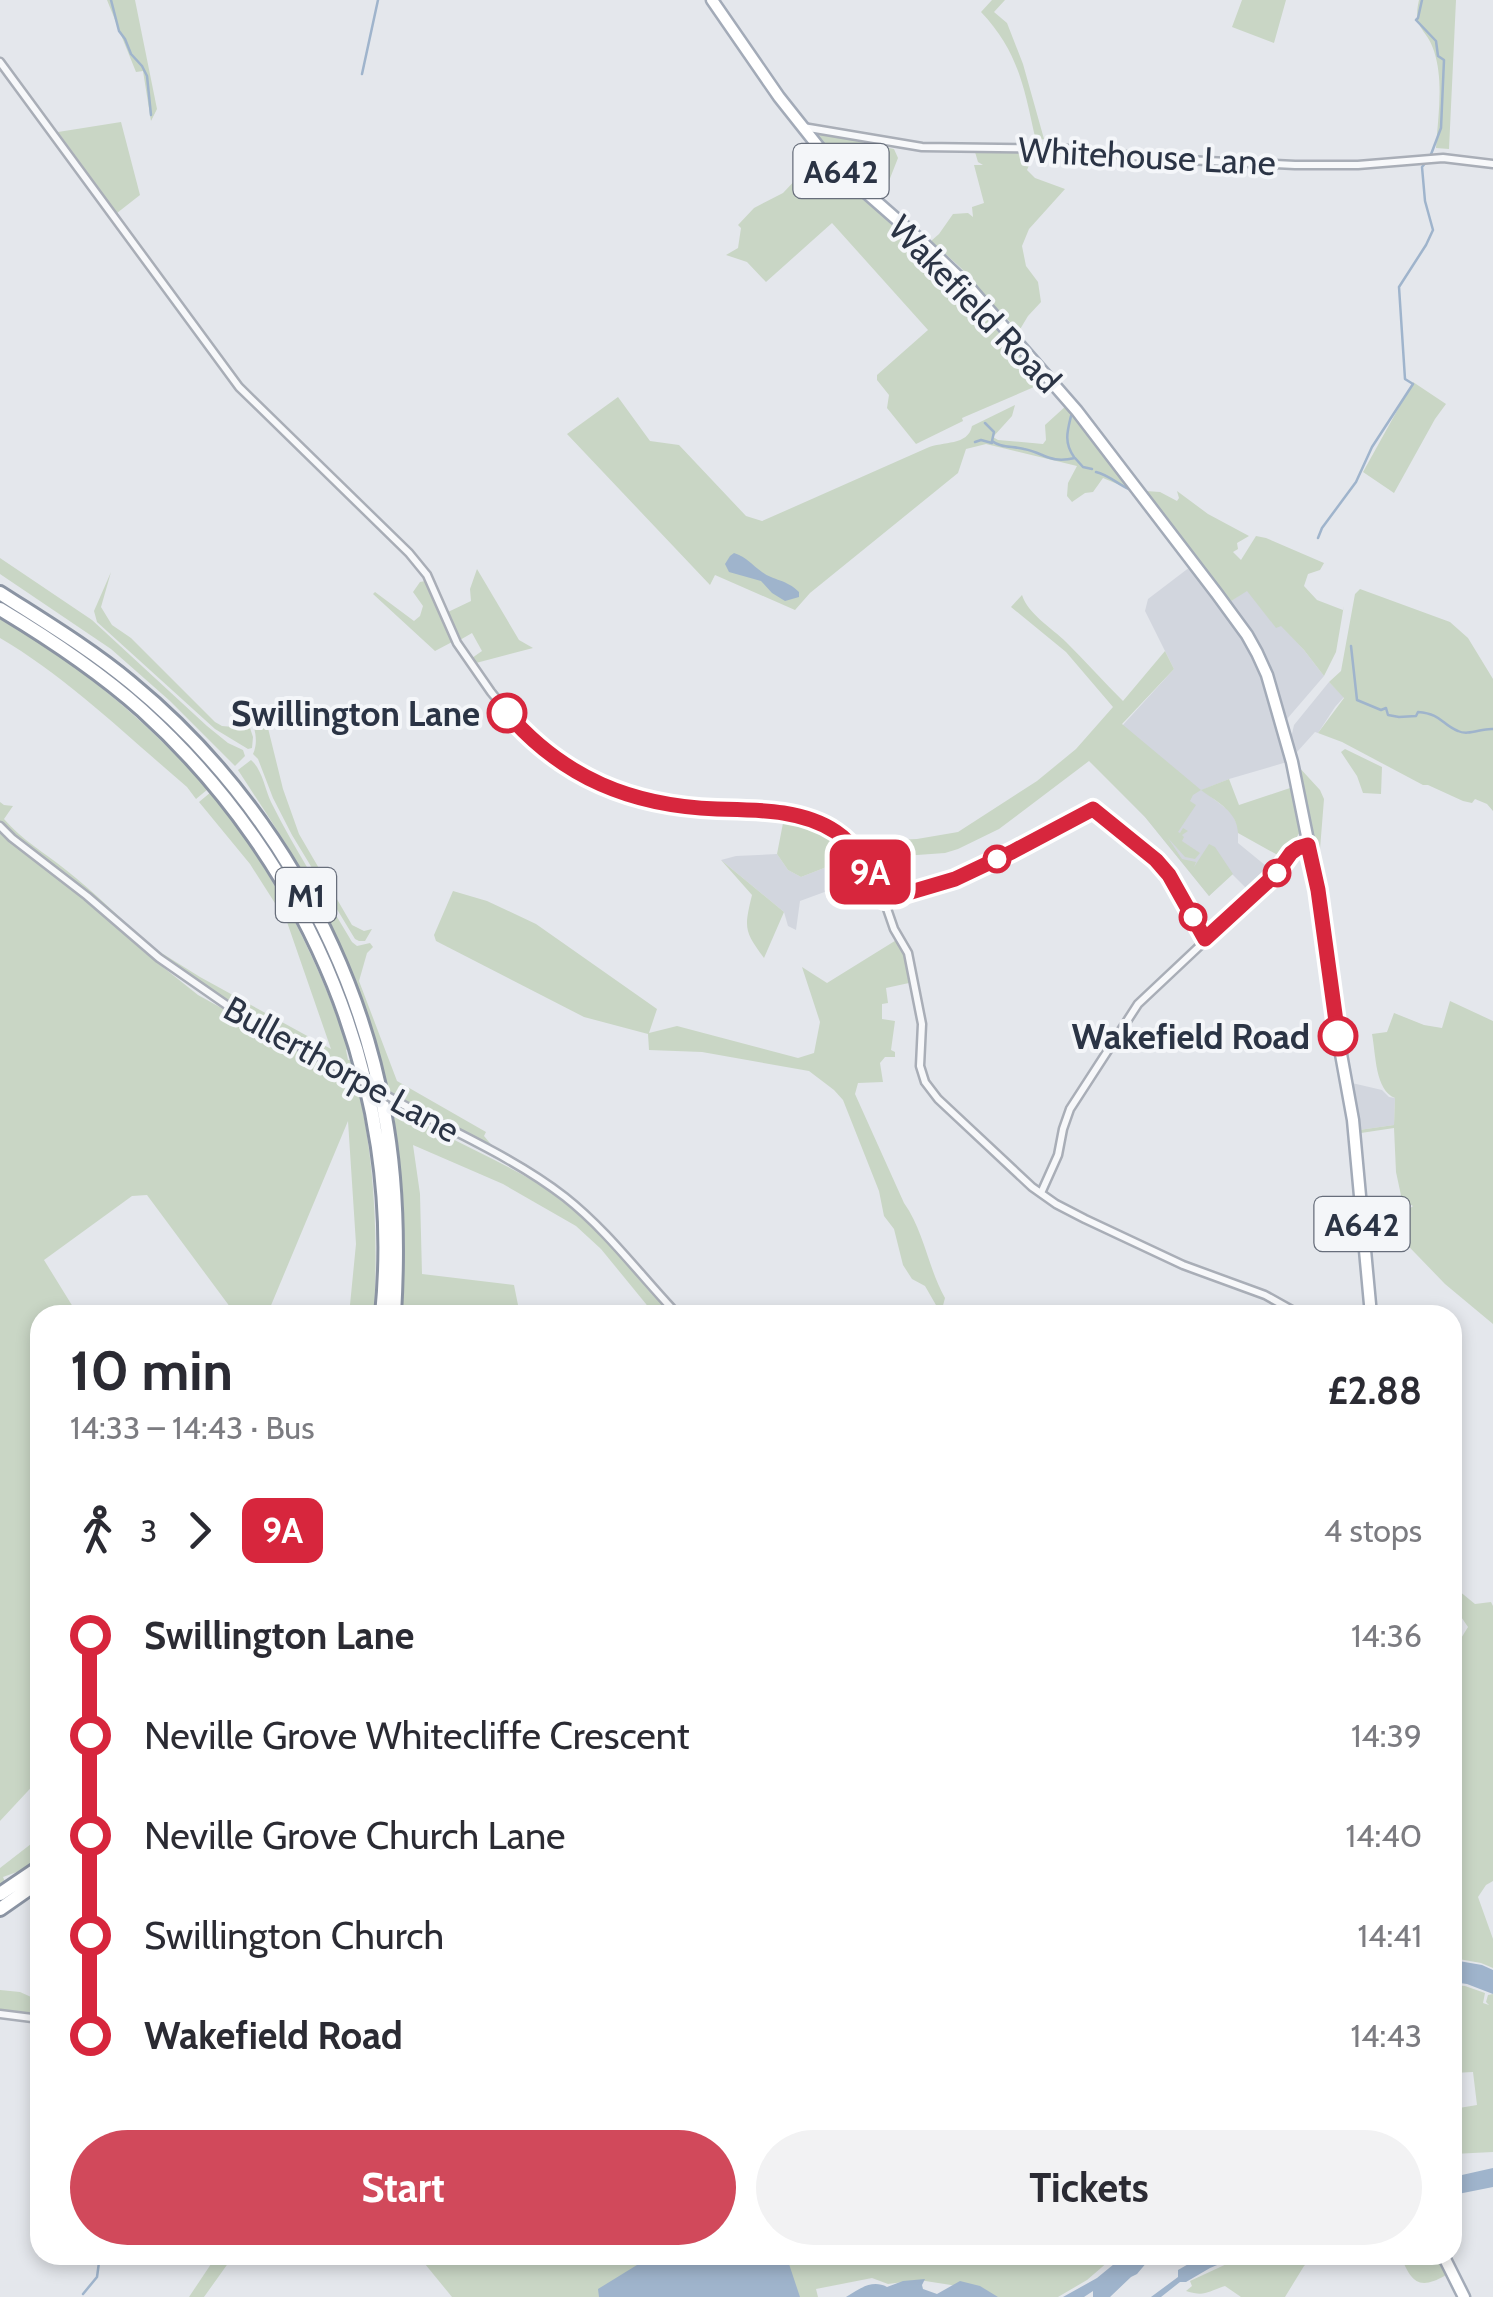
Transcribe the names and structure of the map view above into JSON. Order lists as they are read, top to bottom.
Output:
{
  "streets": {
    "highway": ["M1"],
    "main road": ["A642", "Wakefield Road"],
    "street": ["Whitehouse Lane", "Bullerthorpe Lane"]
  },
  "crossings": [
    ["Whitehouse Lane", "Wakefield Road"]
  ],
  "places": ["Swillington Lane", "Wakefield Road"],
  "lines": ["bus line 9A"],
  "page": {
    "on_map": "9A",
    "heading": ["10 min", "14:33 – 14:43 · Bus", "£2.88"],
    "legs": ["3", "9A", "4 stops"],
    "list": [
      {
        "name": "Swillington Lane",
        "value": "14:36"
      },
      {
        "name": "Neville Grove Whitecliffe Crescent",
        "value": "14:39"
      },
      {
        "name": "Neville Grove Church Lane",
        "value": "14:40"
      },
      {
        "name": "Swillington Church",
        "value": "14:41"
      },
      {
        "name": "Wakefield Road",
        "value": "14:43"
      }
    ],
    "buttons": ["Start", "Tickets"]
  }
}
